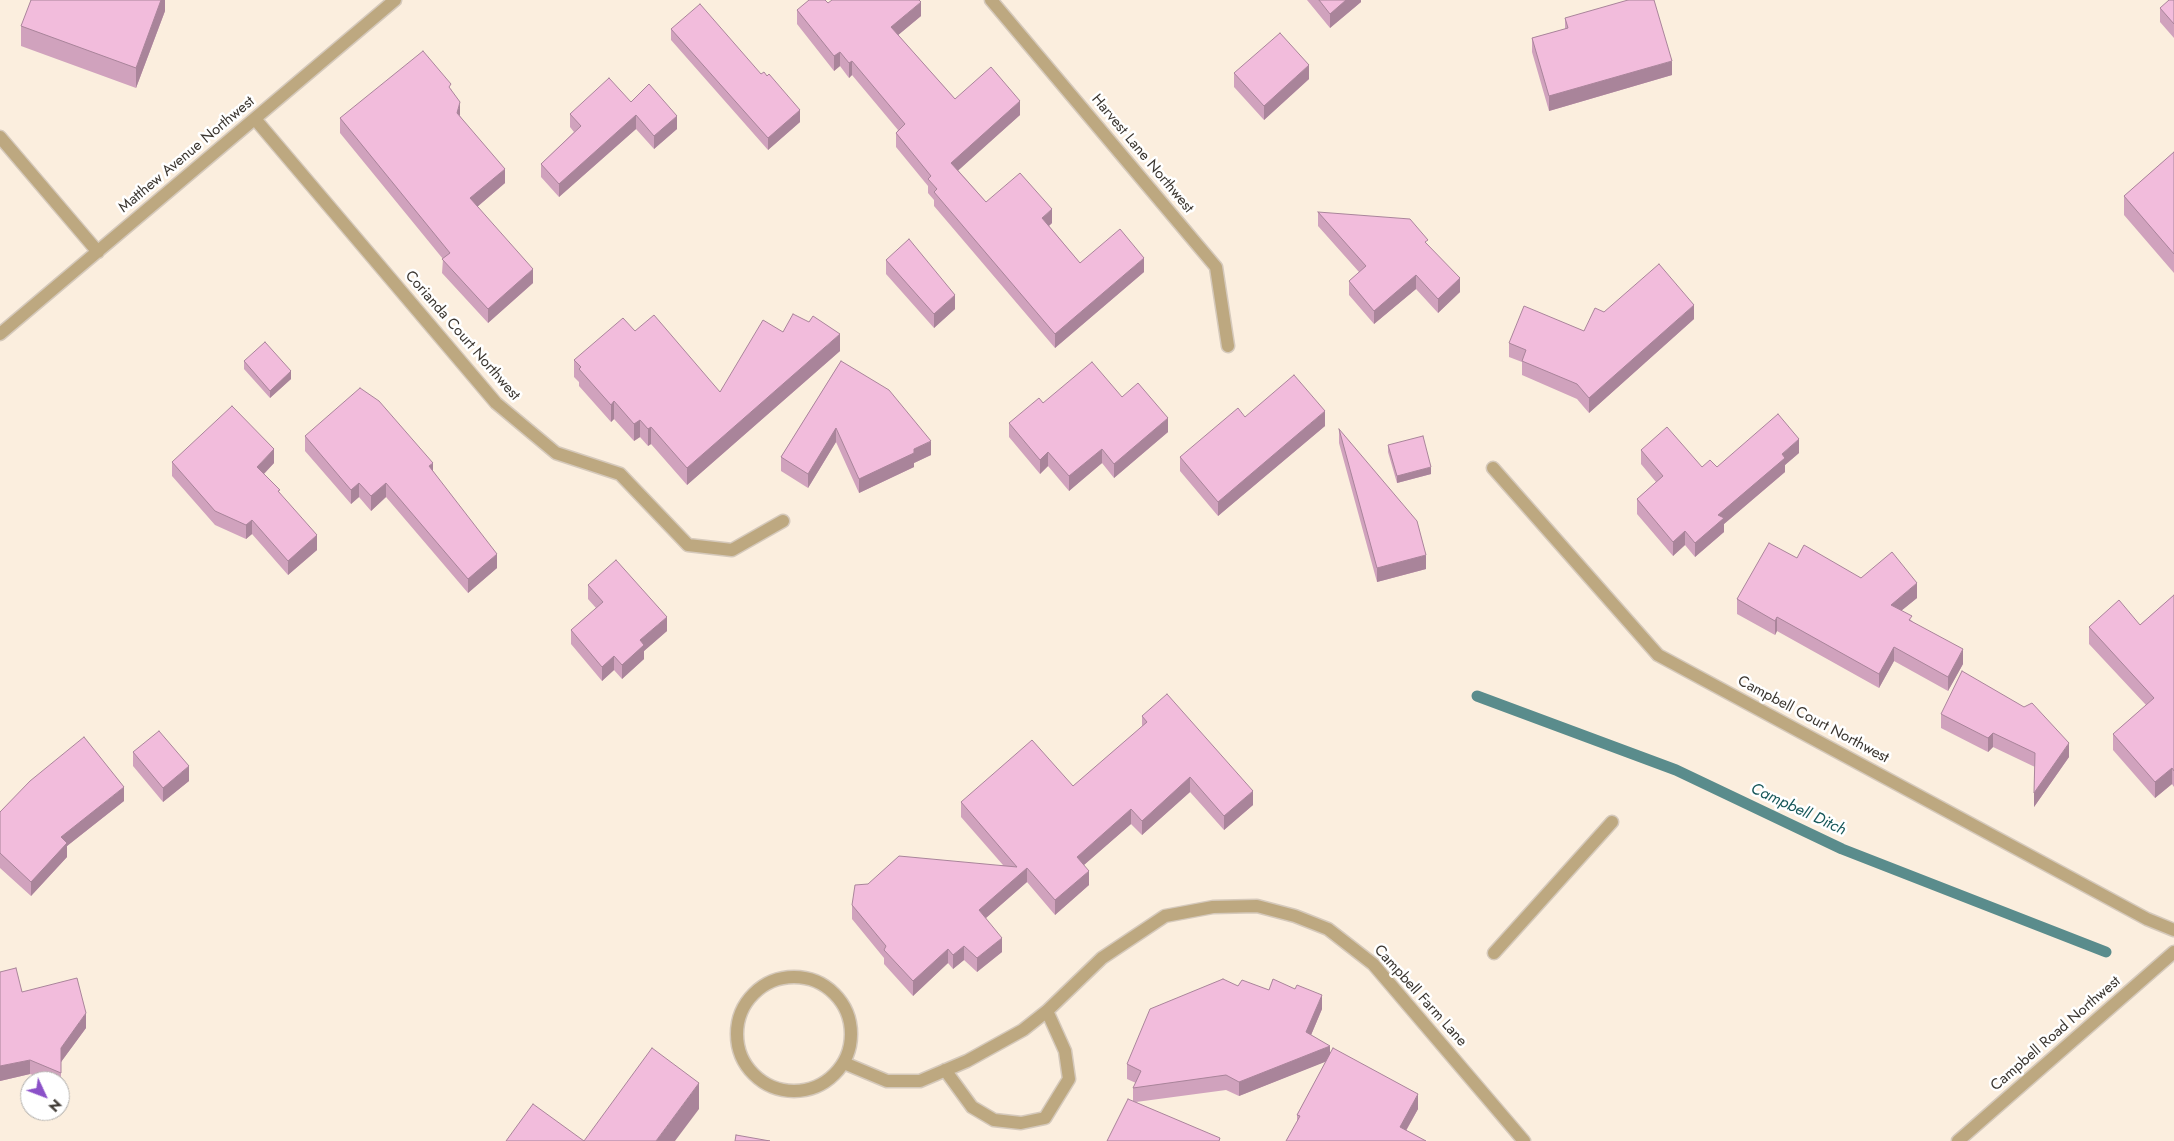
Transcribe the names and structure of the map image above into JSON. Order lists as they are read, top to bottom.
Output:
{
  "streets": {
    "street": [
      "Harvest Lane Northwest",
      "Matthew Avenue Northwest",
      "Corianda Court Northwest",
      "Campbell Court Northwest",
      "Campbell Farm Lane",
      "Campbell Road Northwest"
    ]
  },
  "crossings": [
    ["Matthew Avenue Northwest", "Corianda Court Northwest"]
  ],
  "water": ["Campbell Ditch"],
  "north": "bottom right"
}
